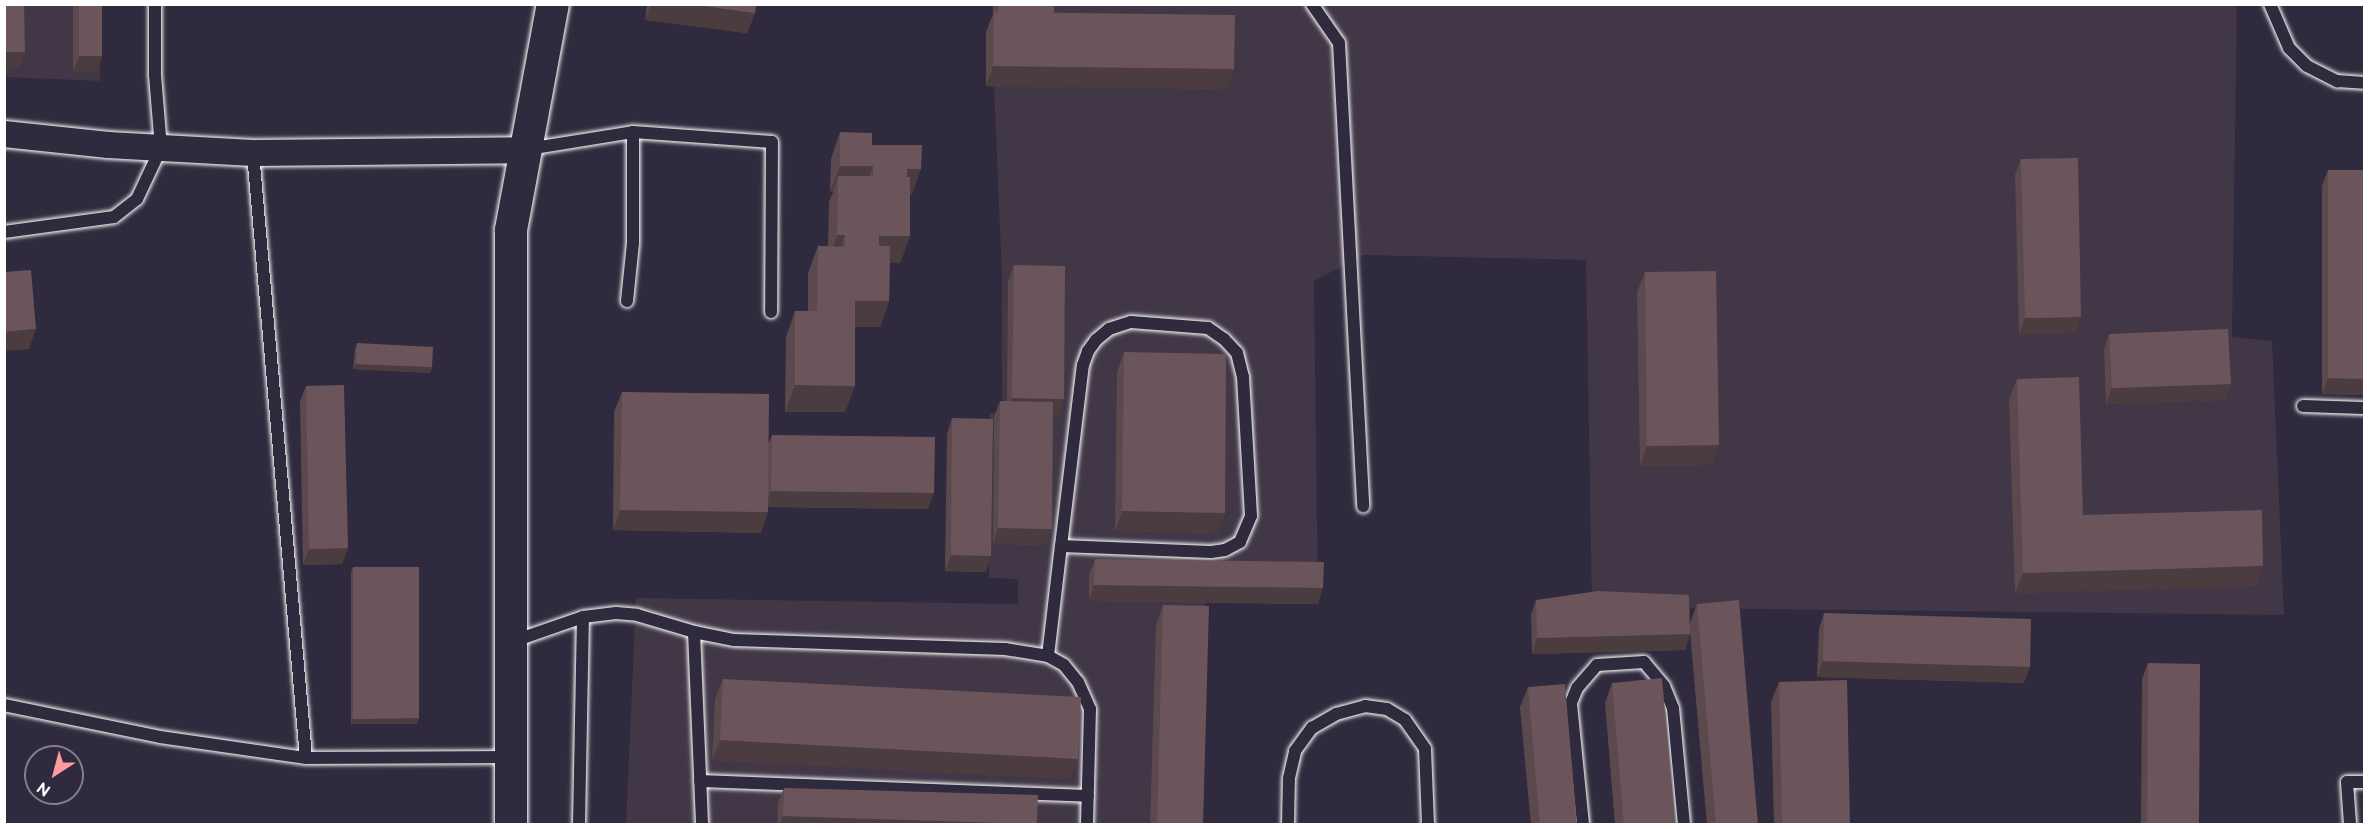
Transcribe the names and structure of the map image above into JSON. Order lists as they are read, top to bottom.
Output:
{
  "north": "bottom left"
}
